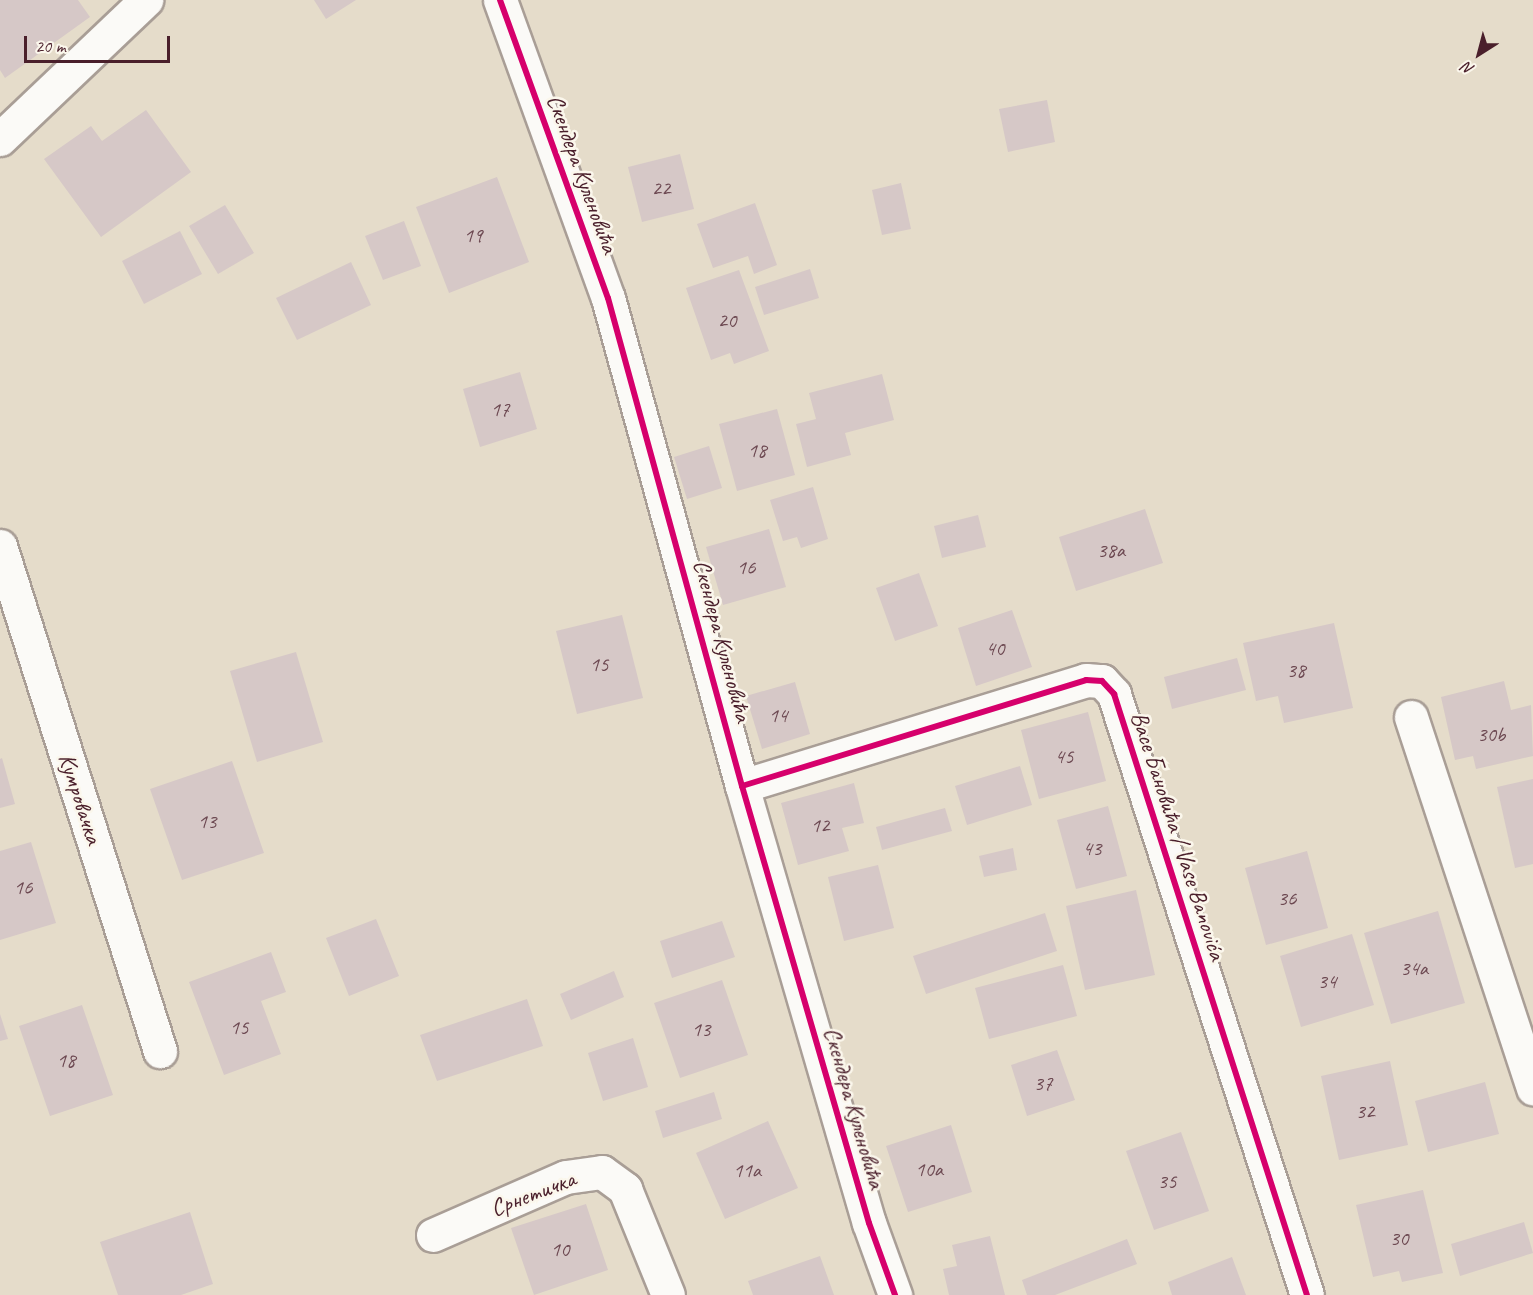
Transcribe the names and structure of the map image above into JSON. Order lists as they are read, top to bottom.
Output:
{
  "streets": {
    "street": [
      "Скендера Куленовића",
      "Кумровачка",
      "Васе Бановића / Vase Banovića",
      "Срнетичка"
    ]
  },
  "crossings": [
    ["Скендера Куленовића", "Васе Бановића / Vase Banovića"]
  ],
  "house_numbers": [
    "22",
    "19",
    "20",
    "17",
    "18",
    "38a",
    "16",
    "40",
    "15",
    "38",
    "14",
    "30b",
    "45",
    "13",
    "12",
    "43",
    "16",
    "36",
    "34a",
    "34",
    "15",
    "13",
    "18",
    "37",
    "32",
    "10a",
    "11a",
    "35",
    "30",
    "10"
  ],
  "scale_bar": "20 m",
  "north": "bottom left"
}
